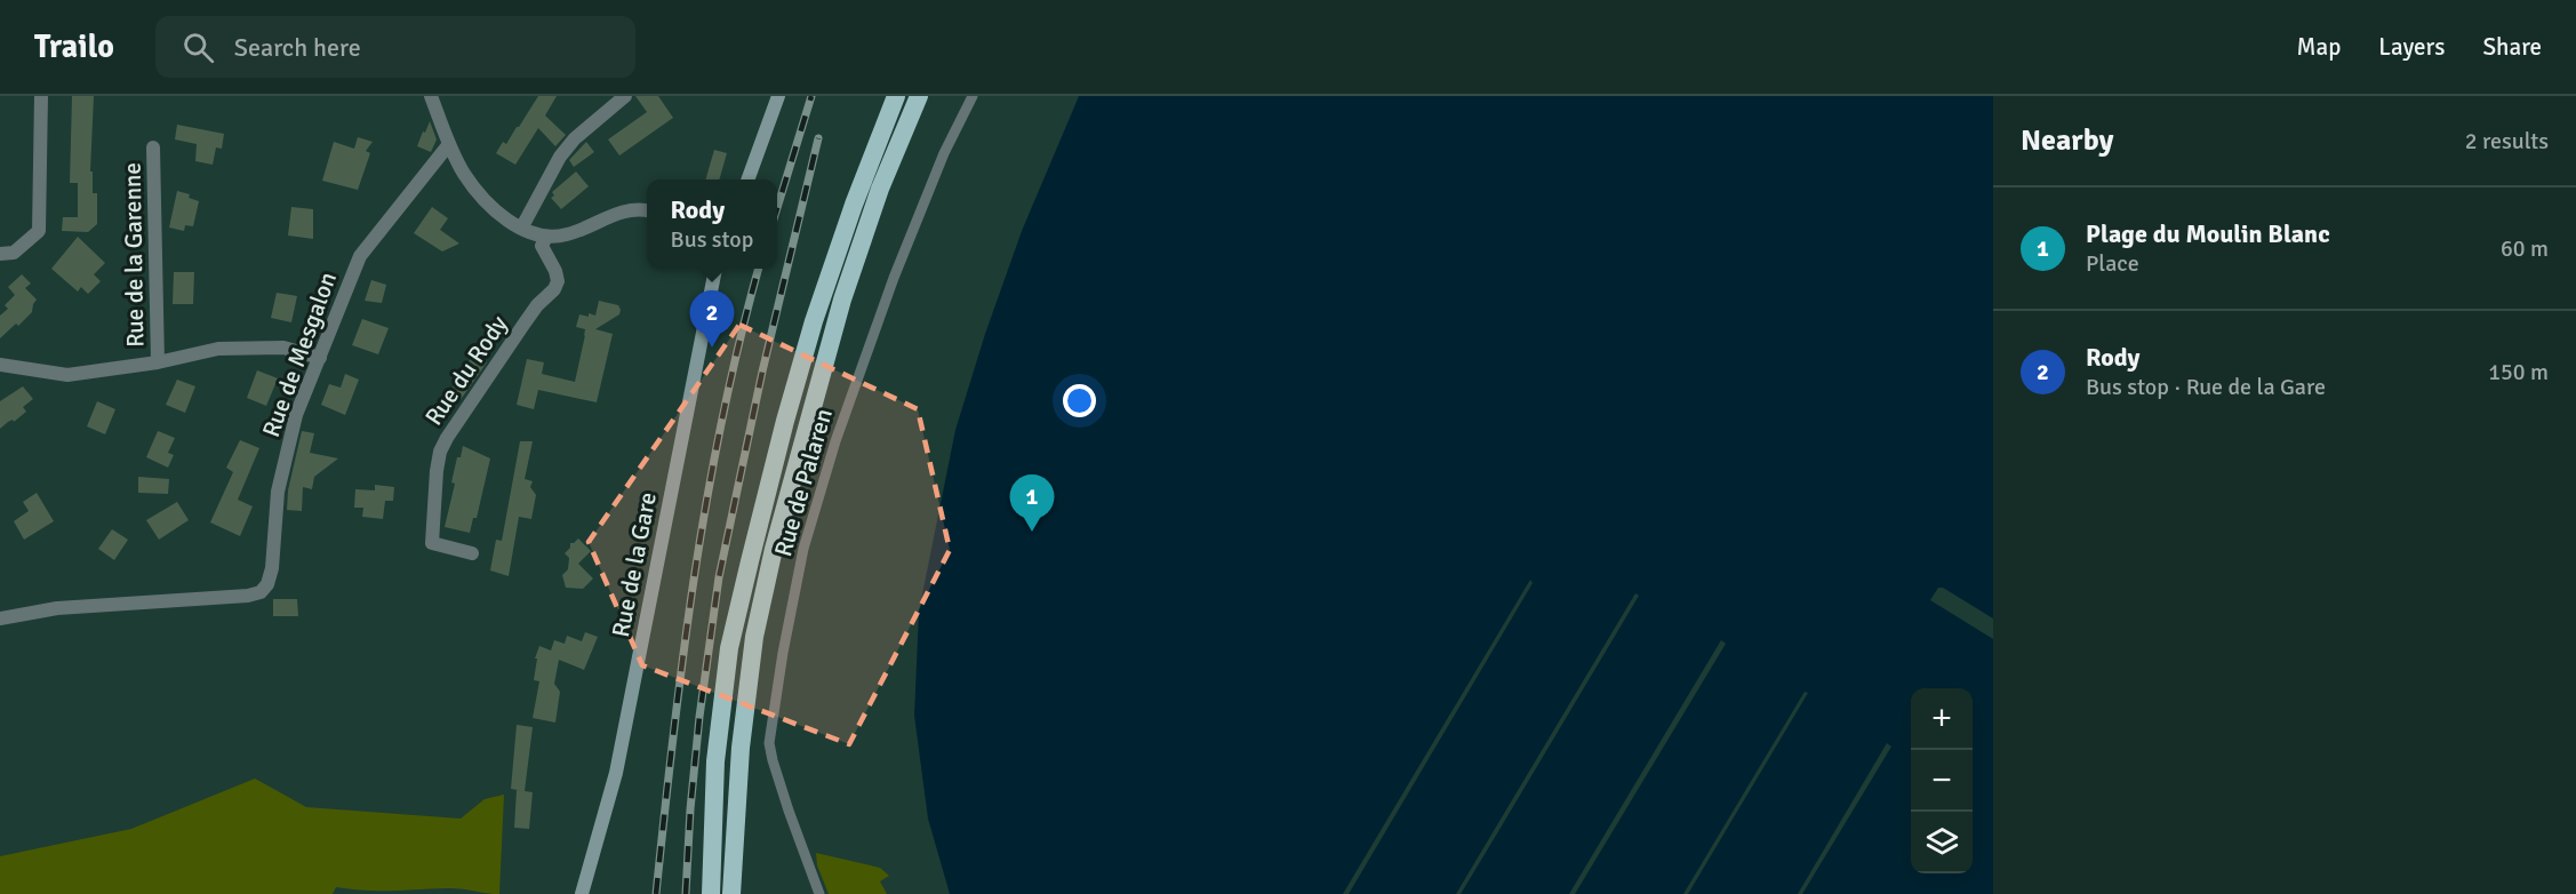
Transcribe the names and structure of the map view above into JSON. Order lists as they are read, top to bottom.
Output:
{
  "streets": {
    "main road": ["Rue de la Gare"],
    "street": [
      "Rue de la Garenne",
      "Rue de Mesgalon",
      "Rue du Rody",
      "Rue de Palaren"
    ]
  },
  "crossings": [
    ["Rue de la Garenne", "Rue de Mesgalon"]
  ],
  "page": {
    "header": "Trailo",
    "search": "Search here",
    "nav": ["Map", "Layers", "Share"],
    "heading": ["Nearby", "2 results"],
    "popup": ["Rody", "Bus stop"],
    "list": [
      {
        "mark": "1",
        "name": "Plage du Moulin Blanc",
        "note": "Place",
        "value": "60 m"
      },
      {
        "mark": "2",
        "name": "Rody",
        "note": "Bus stop · Rue de la Gare",
        "value": "150 m"
      }
    ],
    "pins": ["2", "1"],
    "map_buttons": ["+", "−"]
  }
}
